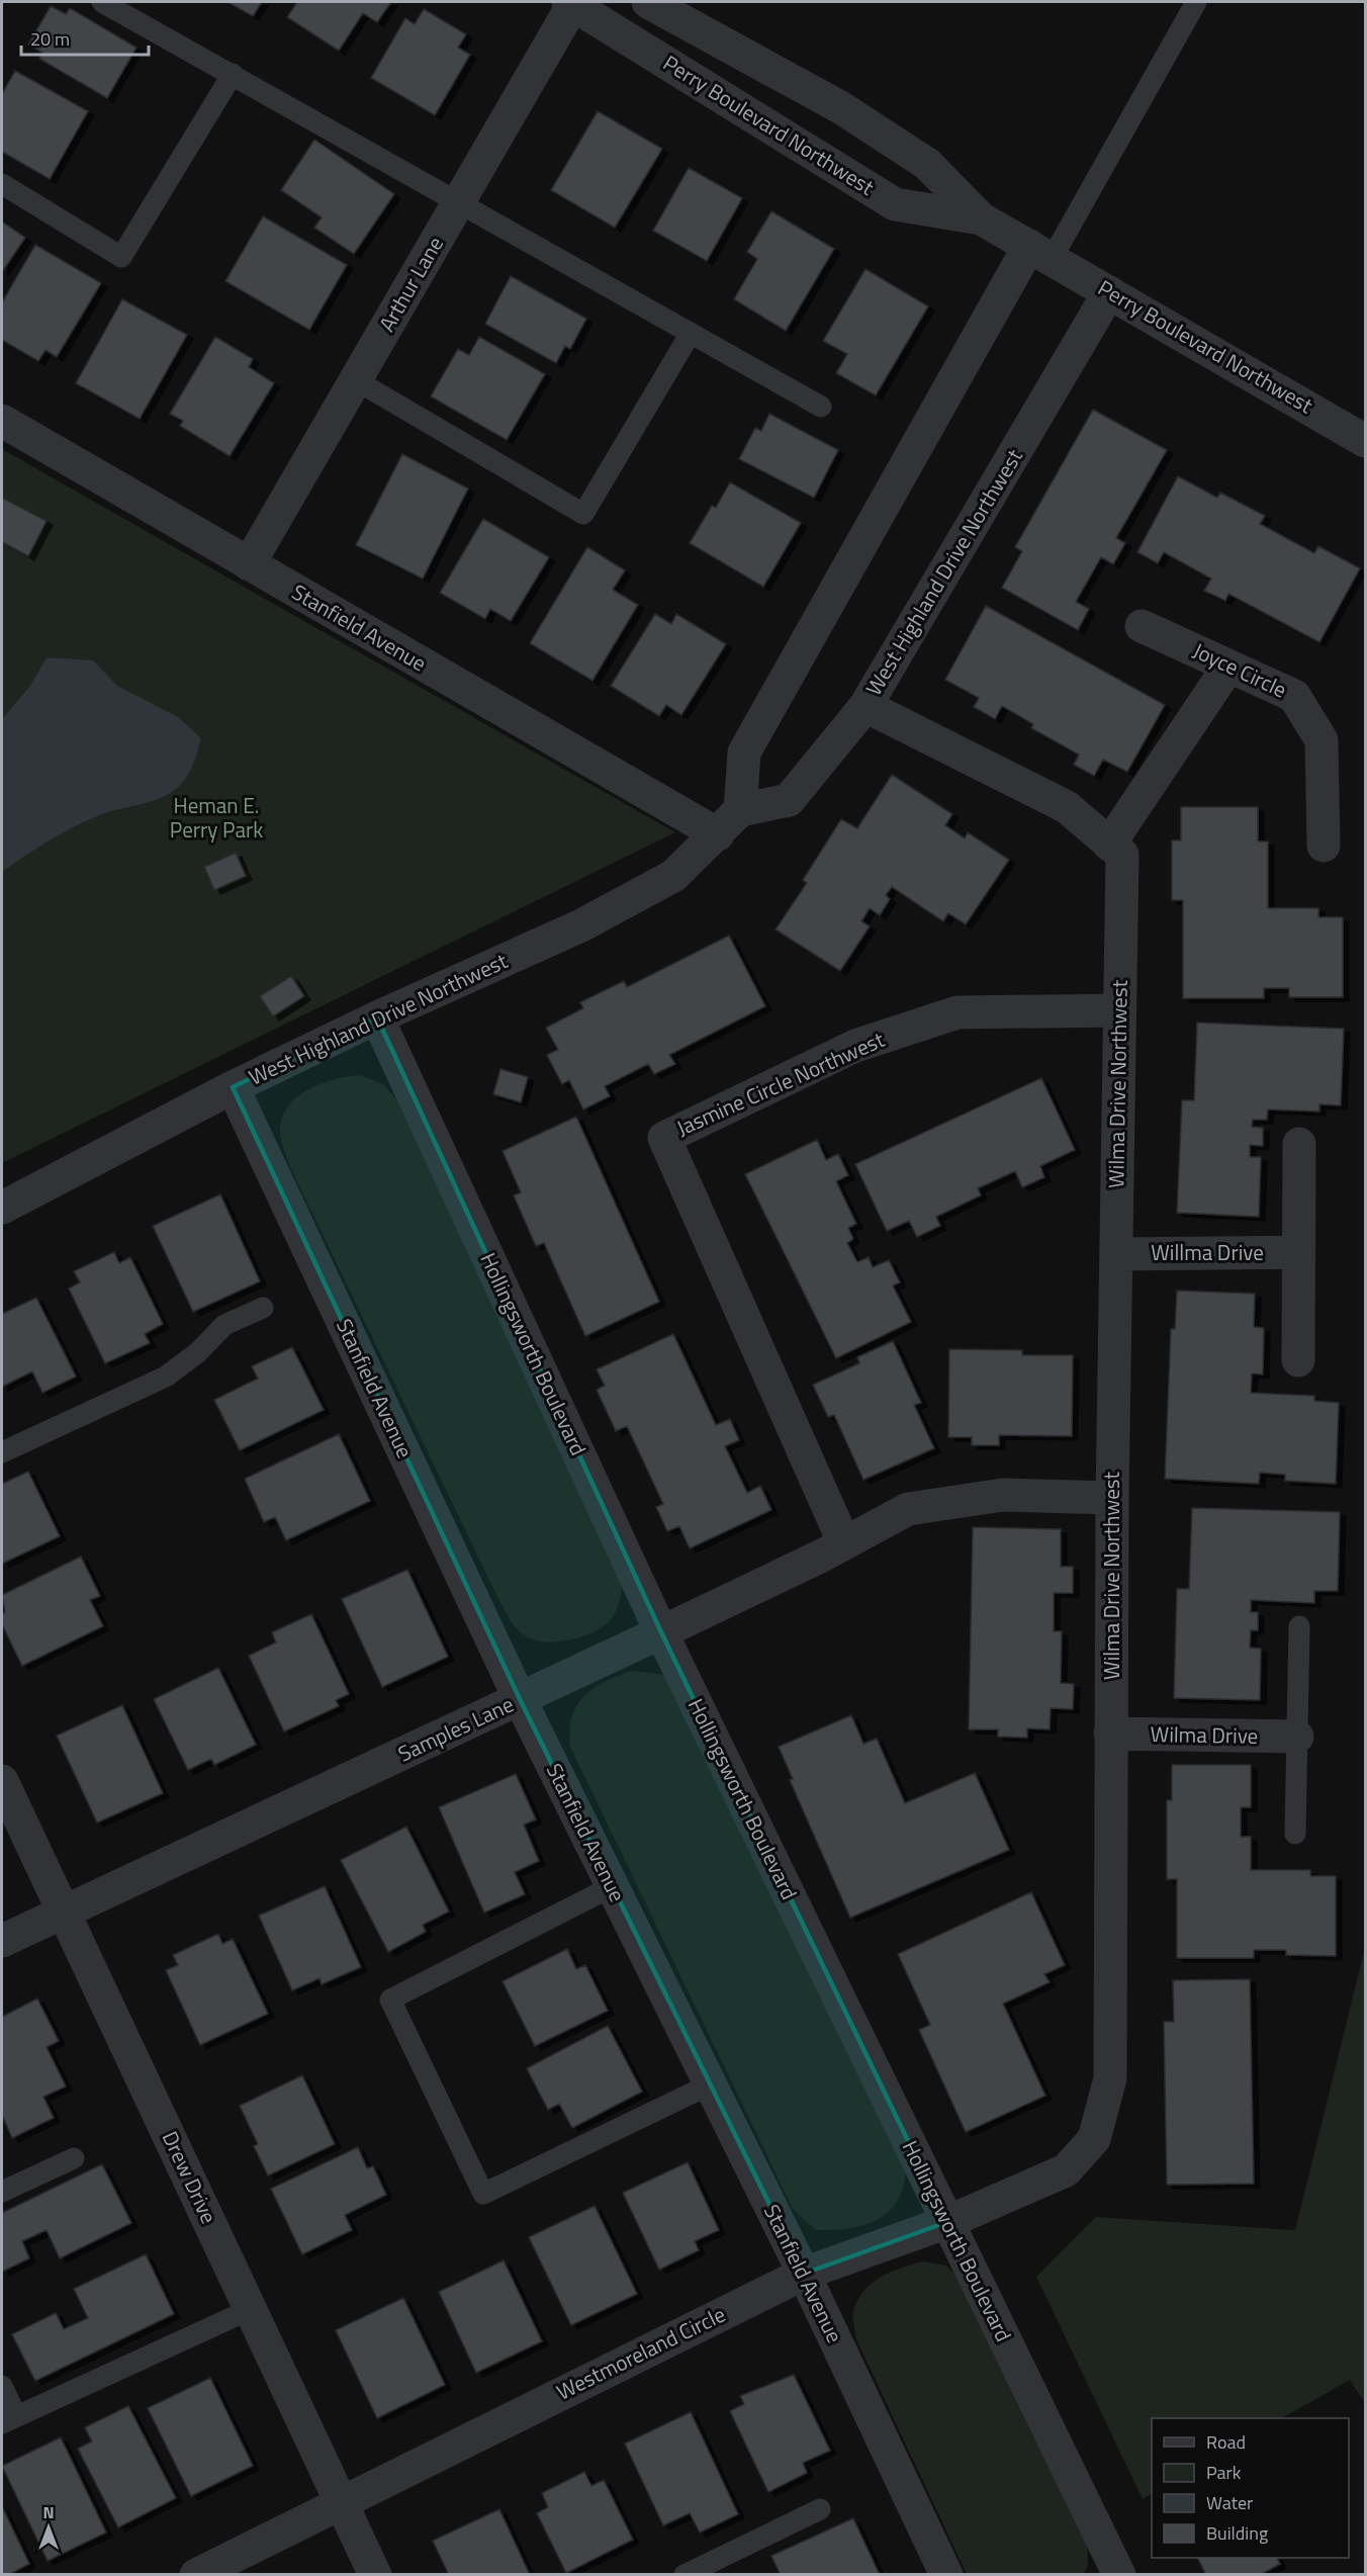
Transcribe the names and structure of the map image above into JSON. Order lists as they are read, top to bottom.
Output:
{
  "streets": {
    "street": [
      "Perry Boulevard Northwest",
      "Arthur Lane",
      "West Highland Drive Northwest",
      "Stanfield Avenue",
      "Joyce Circle",
      "Jasmine Circle Northwest",
      "Wilma Drive Northwest",
      "Willma Drive",
      "Hollingsworth Boulevard",
      "Samples Lane",
      "Wilma Drive",
      "Drew Drive",
      "Westmoreland Circle"
    ]
  },
  "crossings": [
    ["Perry Boulevard Northwest", "Arthur Lane"],
    ["Perry Boulevard Northwest", "West Highland Drive Northwest"],
    ["Arthur Lane", "Stanfield Avenue"],
    ["West Highland Drive Northwest", "Stanfield Avenue"],
    ["West Highland Drive Northwest", "Wilma Drive Northwest"],
    ["West Highland Drive Northwest", "Hollingsworth Boulevard"],
    ["Stanfield Avenue", "Samples Lane"],
    ["Stanfield Avenue", "Westmoreland Circle"],
    ["Jasmine Circle Northwest", "Wilma Drive Northwest"],
    ["Jasmine Circle Northwest", "Samples Lane"],
    ["Wilma Drive Northwest", "Willma Drive"],
    ["Wilma Drive Northwest", "Hollingsworth Boulevard"],
    ["Wilma Drive Northwest", "Samples Lane"],
    ["Wilma Drive Northwest", "Wilma Drive"],
    ["Wilma Drive Northwest", "Westmoreland Circle"],
    ["Hollingsworth Boulevard", "Samples Lane"],
    ["Hollingsworth Boulevard", "Westmoreland Circle"],
    ["Samples Lane", "Drew Drive"],
    ["Drew Drive", "Westmoreland Circle"]
  ],
  "parks": ["Heman E. Perry Park"],
  "legend": [
    "Road",
    "Park",
    "Water",
    "Building"
  ],
  "scale_bar": "20 m",
  "north": "top"
}
